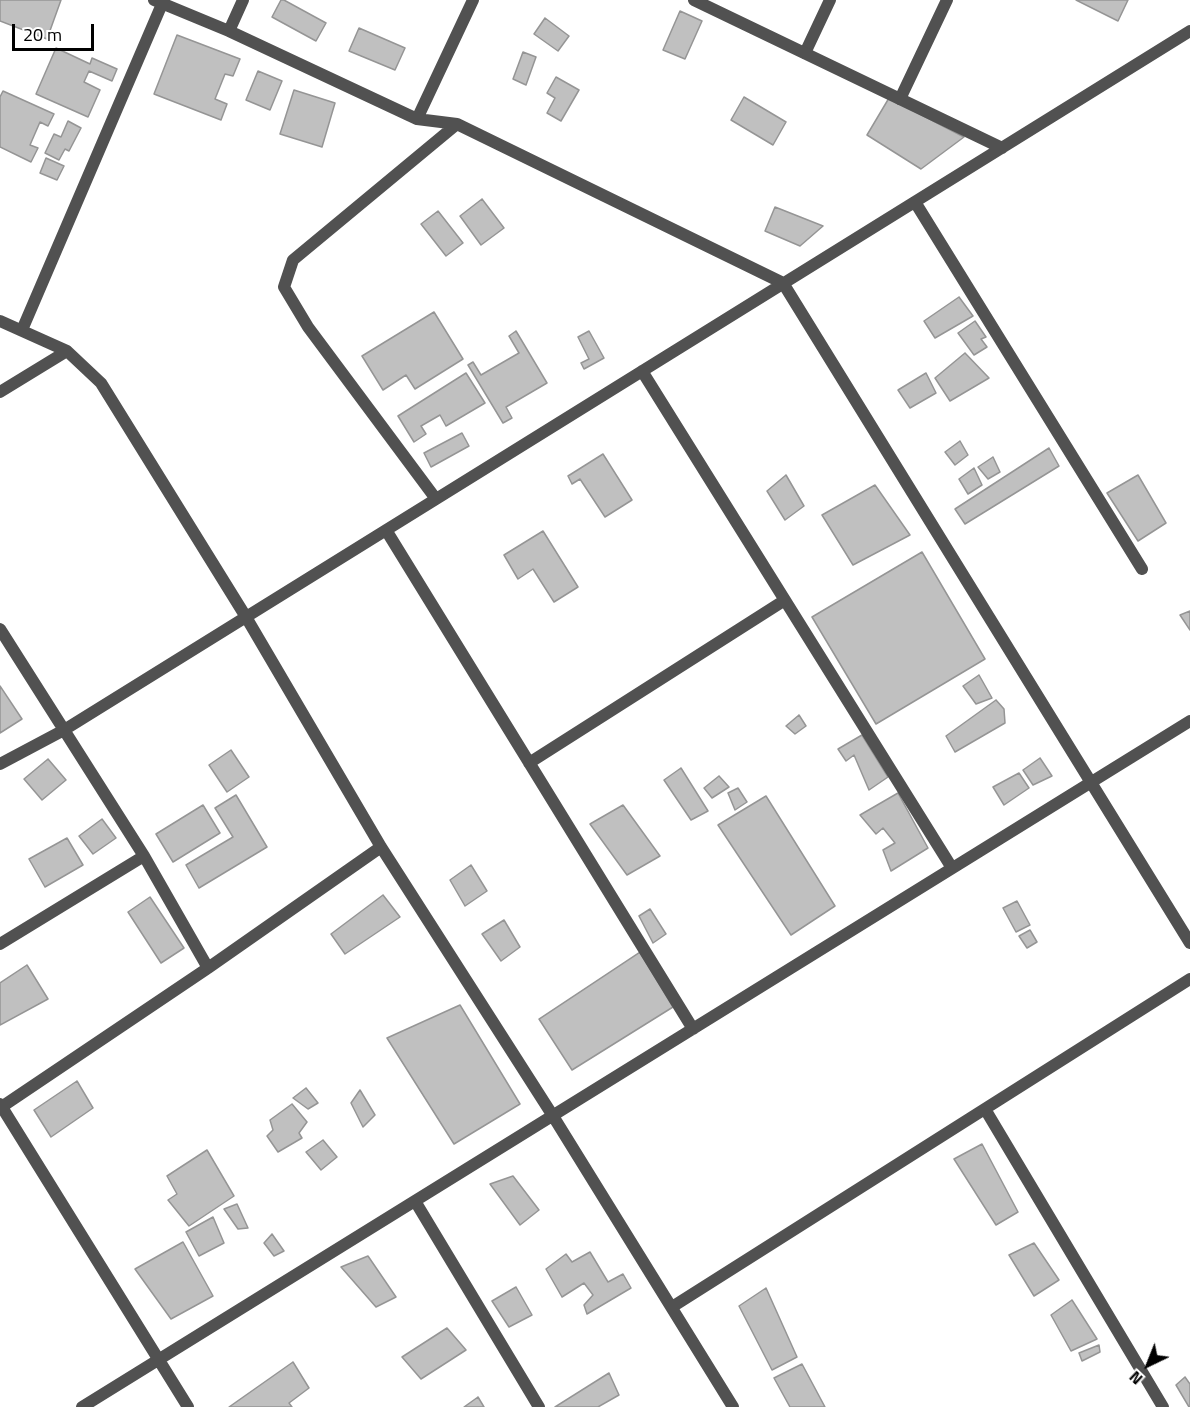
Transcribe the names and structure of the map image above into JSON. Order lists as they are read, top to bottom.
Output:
{
  "scale_bar": "20 m",
  "north": "bottom left"
}
